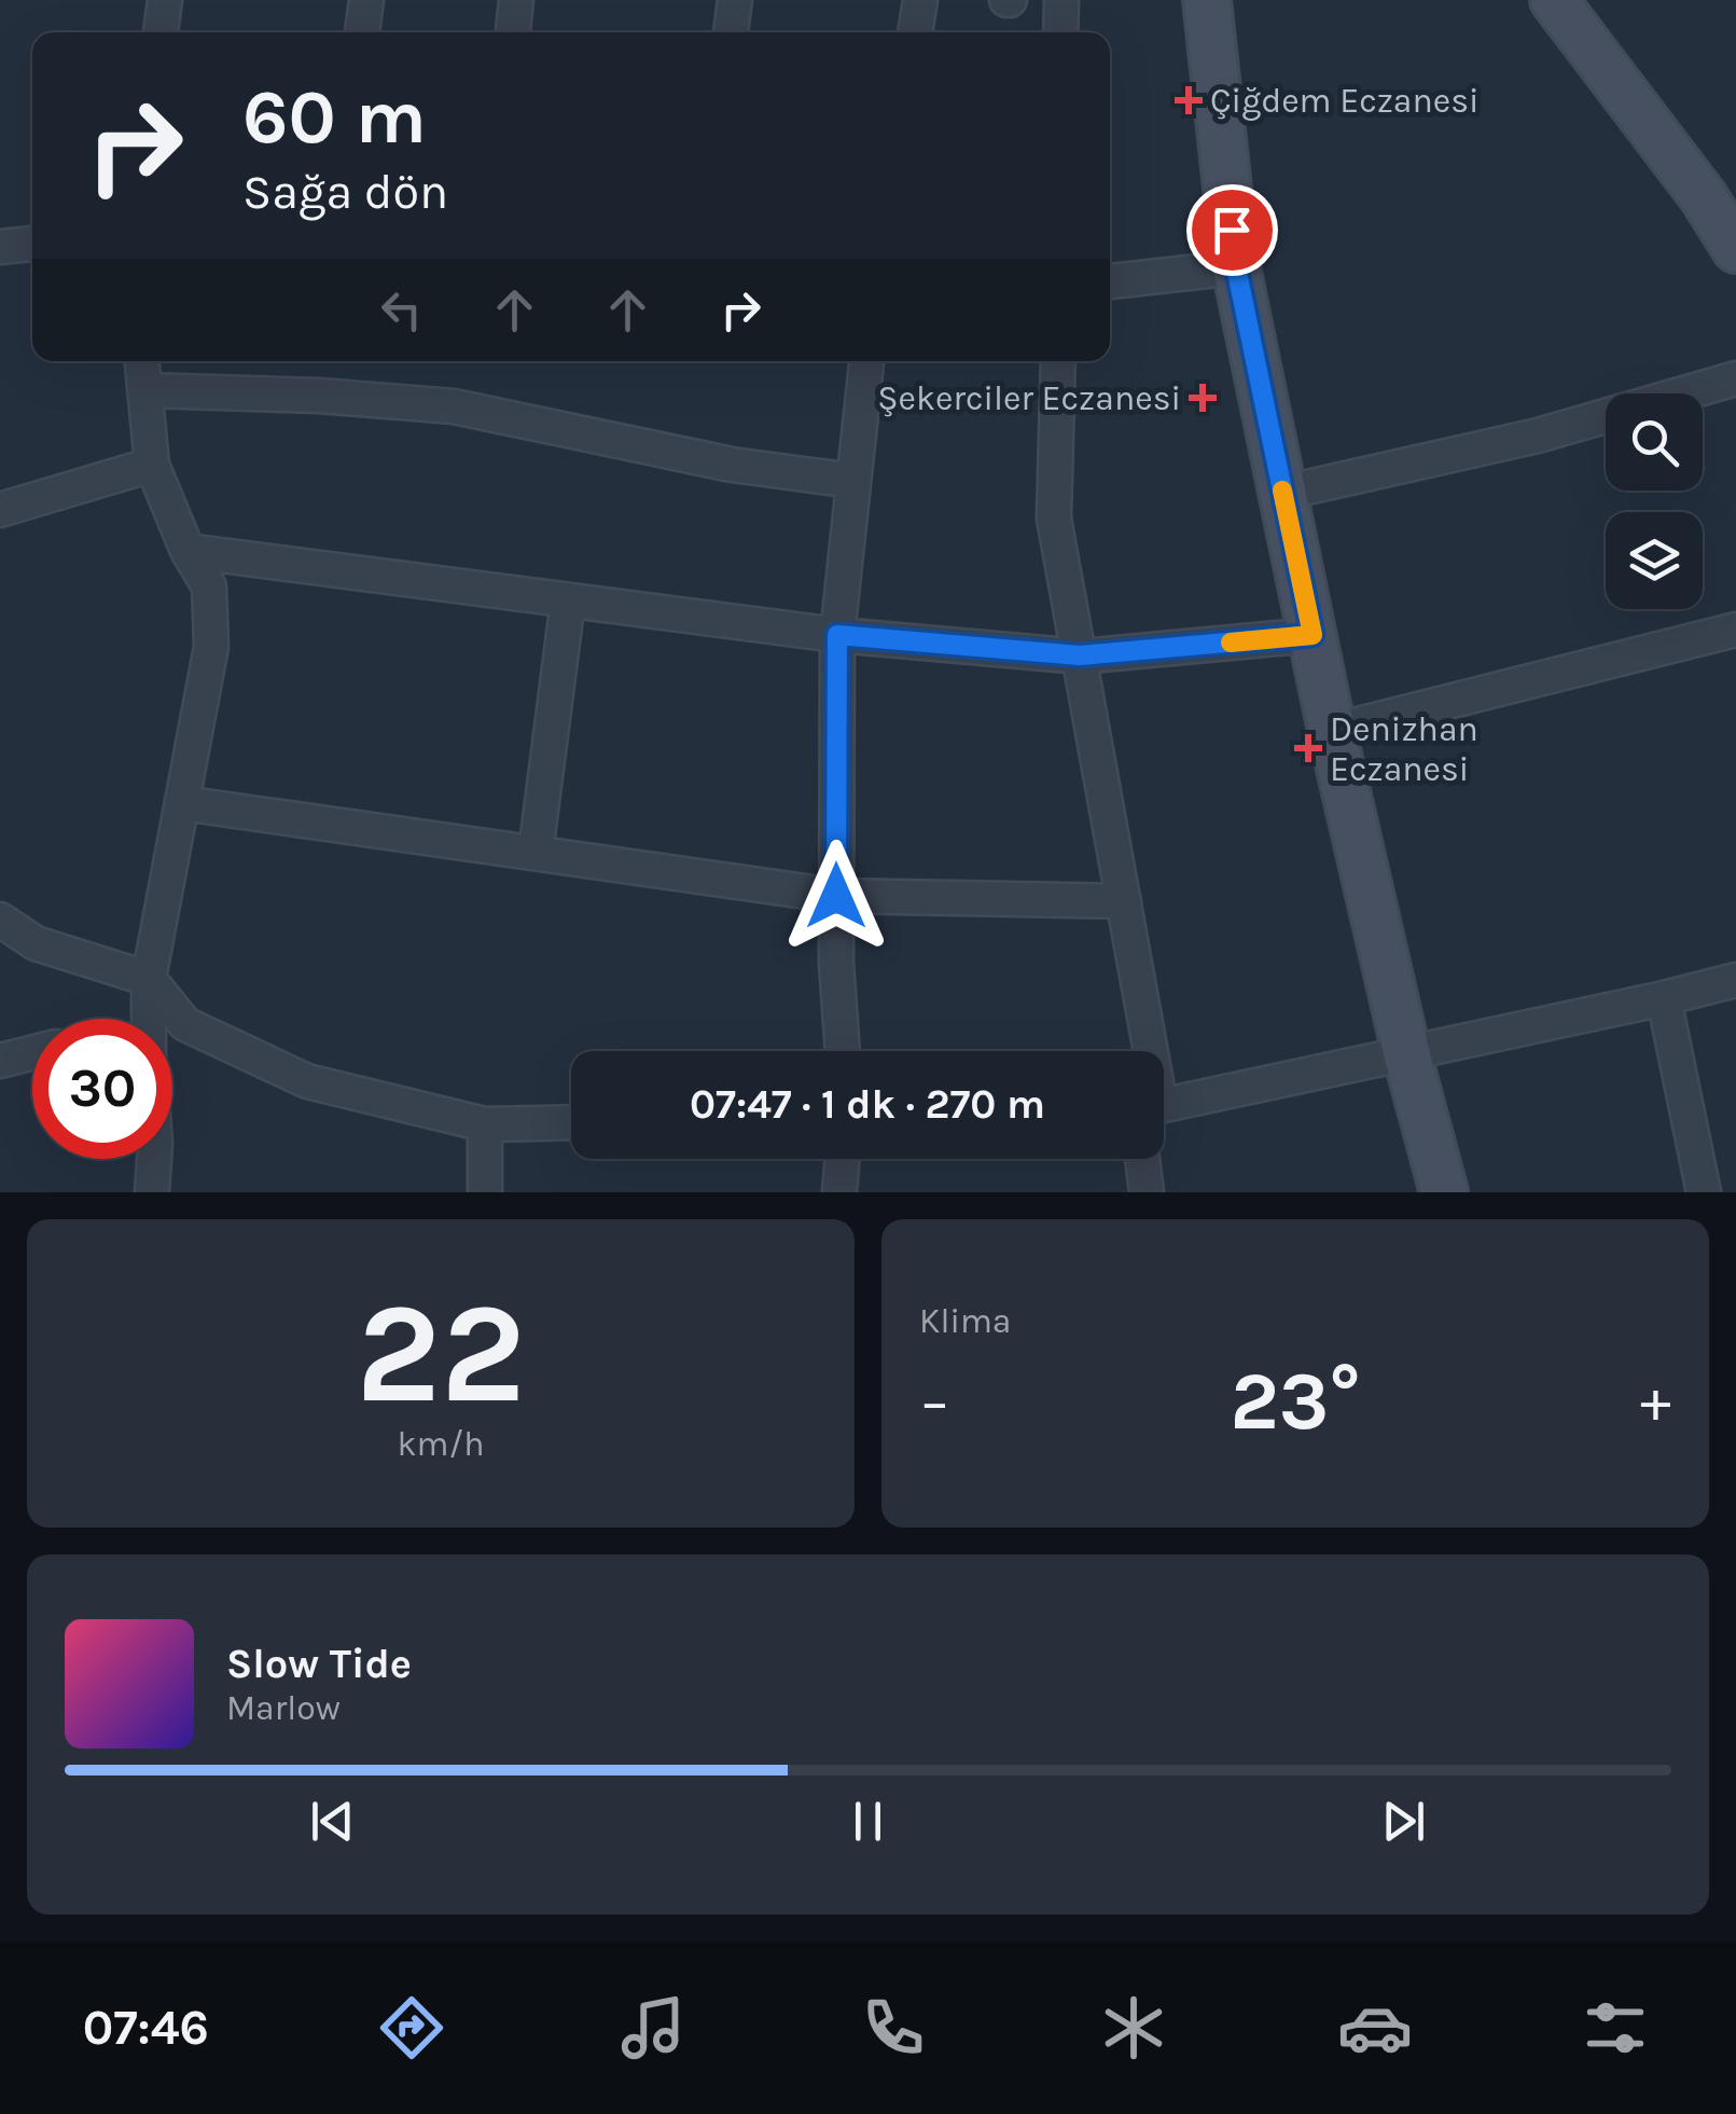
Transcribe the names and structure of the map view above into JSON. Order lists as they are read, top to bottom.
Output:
{
  "places": {
    "health": ["Çiğdem Eczanesi", "Şekerciler Eczanesi", "Denizhan Eczanesi"]
  },
  "page": {
    "turn": ["60 m", "Sağa dön"],
    "limit": "30",
    "trip": "07:47 · 1 dk · 270 m",
    "tile": [
      ["22", "km/h"],
      "Klima"
    ],
    "heat": ["−", "23°", "+"],
    "song": ["Slow Tide", "Marlow"],
    "tabs": "07:46"
  }
}
